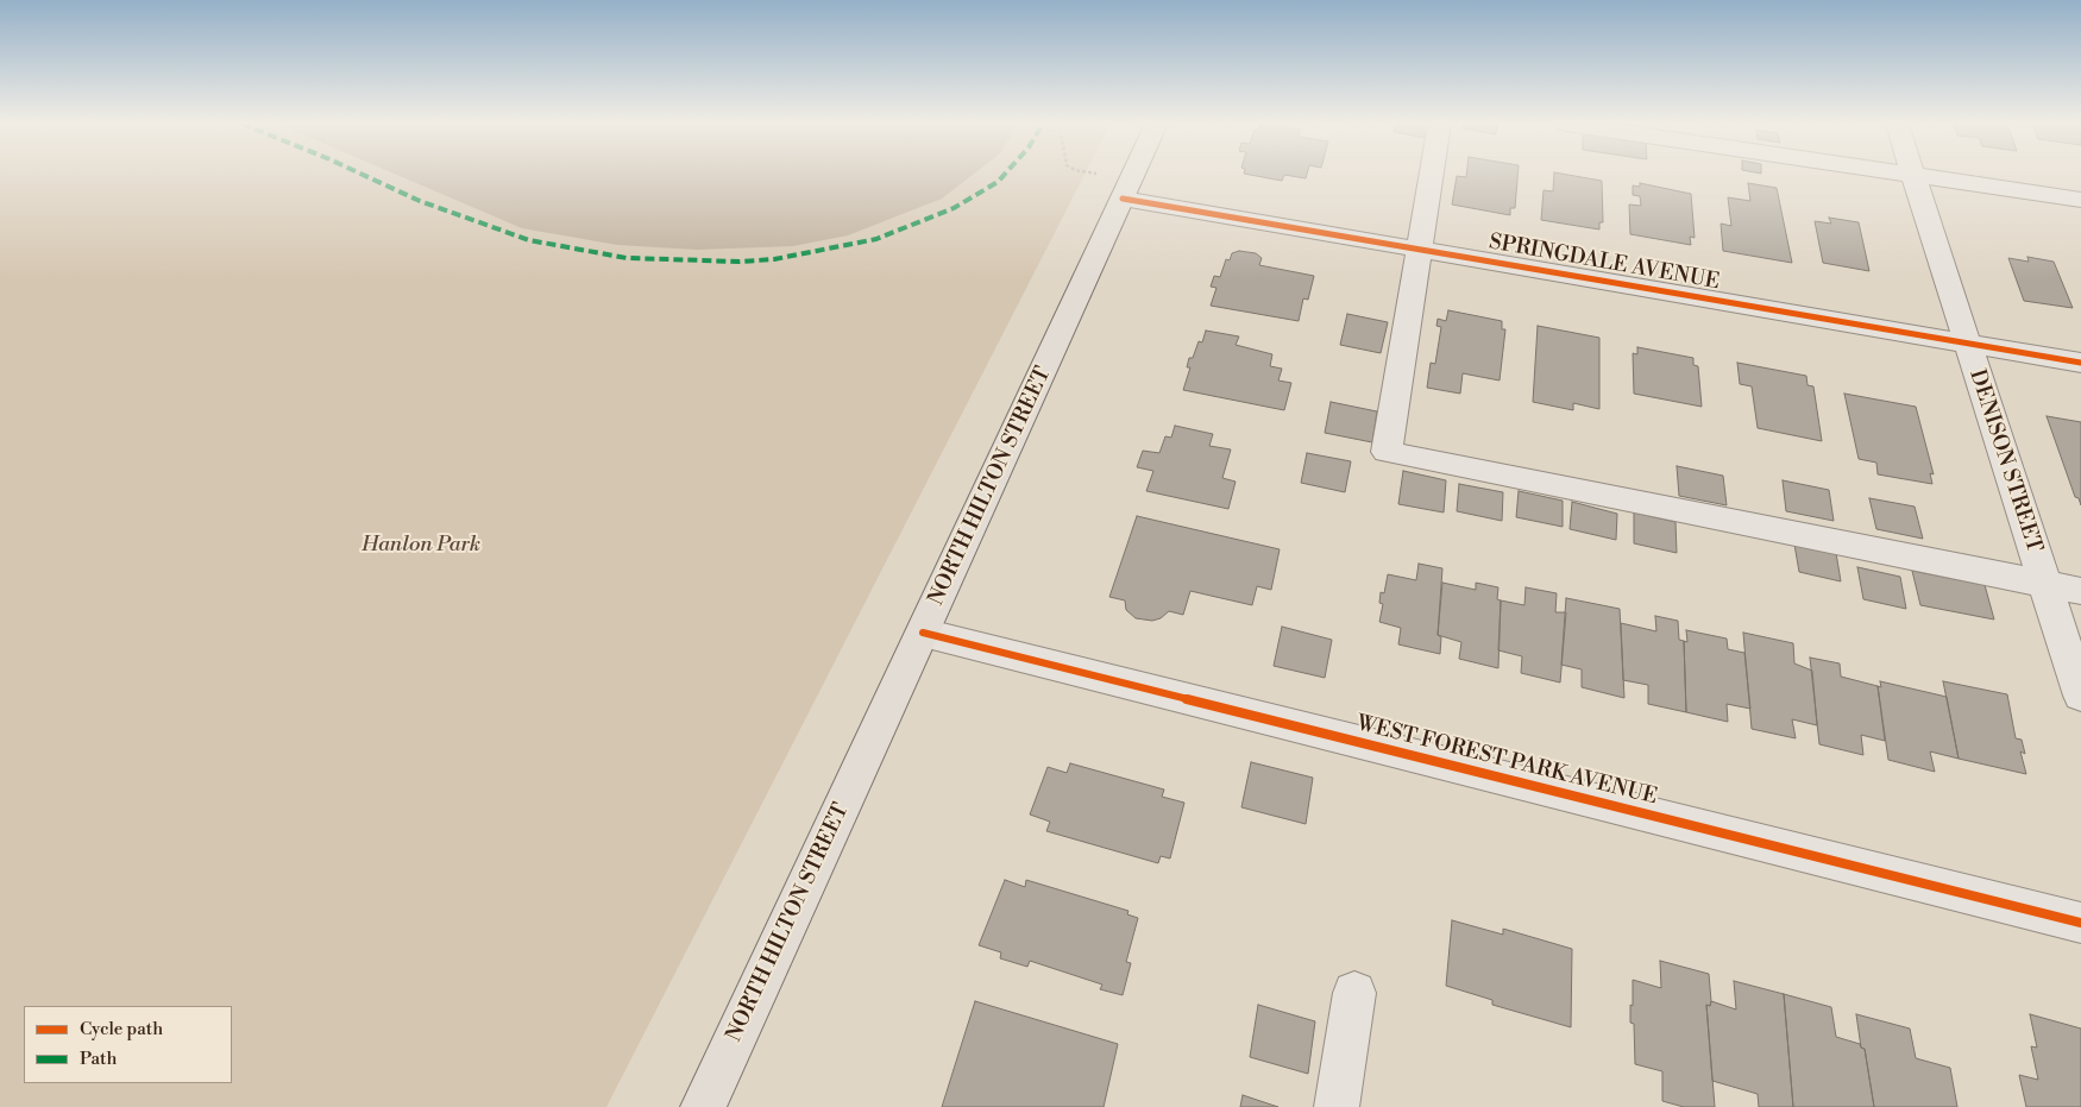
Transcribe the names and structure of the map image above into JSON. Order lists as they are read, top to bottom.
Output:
{
  "streets": {
    "main road": ["NORTH HILTON STREET"],
    "street": ["SPRINGDALE AVENUE", "DENISON STREET", "WEST FOREST PARK AVENUE"]
  },
  "crossings": [
    ["SPRINGDALE AVENUE", "DENISON STREET"],
    ["SPRINGDALE AVENUE", "NORTH HILTON STREET"],
    ["NORTH HILTON STREET", "WEST FOREST PARK AVENUE"]
  ],
  "parks": ["Hanlon Park"],
  "legend": ["Cycle path", "Path"]
}
